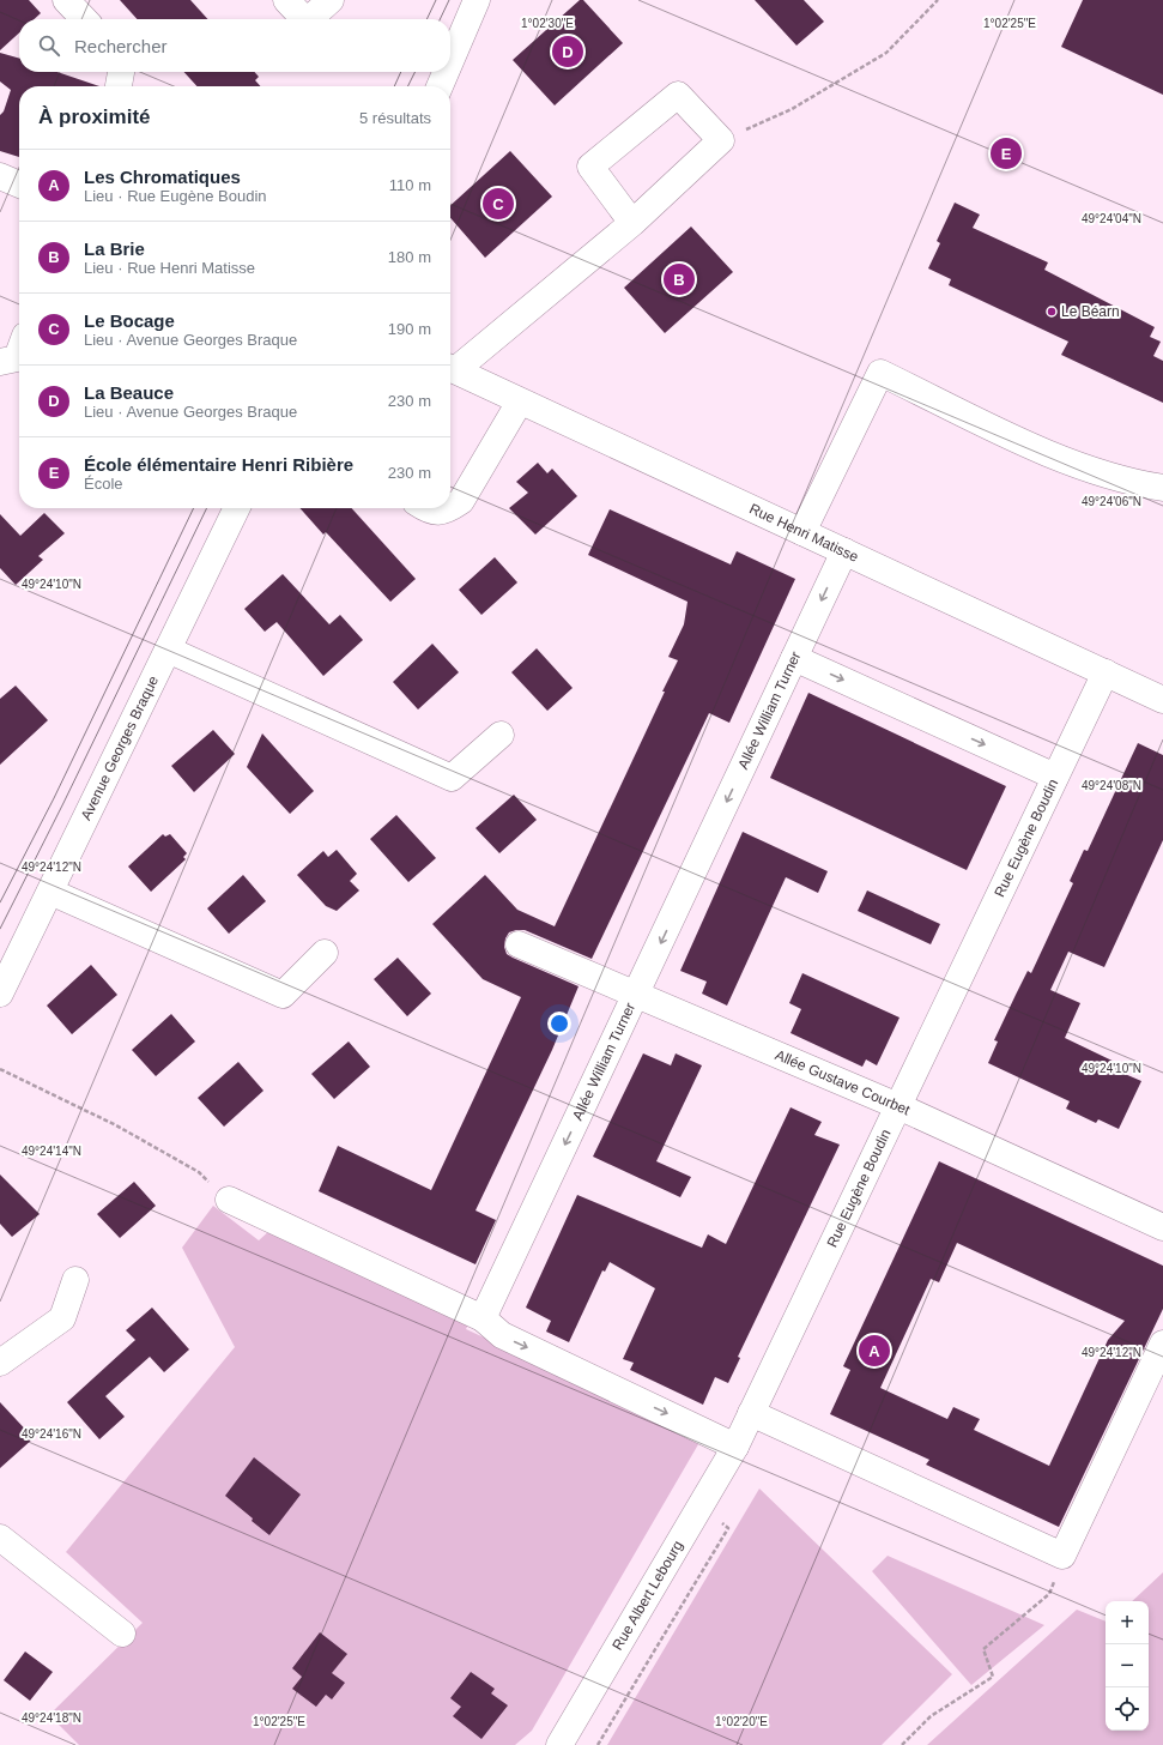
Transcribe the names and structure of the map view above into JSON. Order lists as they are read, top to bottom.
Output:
{
  "streets": {
    "street": [
      "Rue Henri Matisse",
      "Allée William Turner",
      "Avenue Georges Braque",
      "Rue Eugène Boudin",
      "Allée Gustave Courbet",
      "Rue Albert Lebourg"
    ]
  },
  "crossings": [
    ["Rue Henri Matisse", "Allée William Turner"],
    ["Rue Henri Matisse", "Rue Eugène Boudin"],
    ["Allée William Turner", "Allée Gustave Courbet"],
    ["Rue Eugène Boudin", "Allée Gustave Courbet"],
    ["Rue Eugène Boudin", "Rue Albert Lebourg"]
  ],
  "one_way": ["Allée William Turner"],
  "places": ["Le Béarn"],
  "page": {
    "search": "Rechercher",
    "pins": [
      "D",
      "E",
      "C",
      "B",
      "A"
    ],
    "heading": ["À proximité", "5 résultats"],
    "list": [
      {
        "mark": "A",
        "name": "Les Chromatiques",
        "note": "Lieu · Rue Eugène Boudin",
        "value": "110 m"
      },
      {
        "mark": "B",
        "name": "La Brie",
        "note": "Lieu · Rue Henri Matisse",
        "value": "180 m"
      },
      {
        "mark": "C",
        "name": "Le Bocage",
        "note": "Lieu · Avenue Georges Braque",
        "value": "190 m"
      },
      {
        "mark": "D",
        "name": "La Beauce",
        "note": "Lieu · Avenue Georges Braque",
        "value": "230 m"
      },
      {
        "mark": "E",
        "name": "École élémentaire Henri Ribière",
        "note": "École",
        "value": "230 m"
      }
    ],
    "map_buttons": ["+", "−"]
  },
  "coordinates": [
    "1°02'30\"E",
    "1°02'25\"E",
    "49°24'04\"N",
    "49°24'06\"N",
    "49°24'10\"N",
    "49°24'08\"N",
    "49°24'12\"N",
    "49°24'14\"N",
    "49°24'16\"N",
    "49°24'18\"N",
    "1°02'20\"E"
  ]
}
